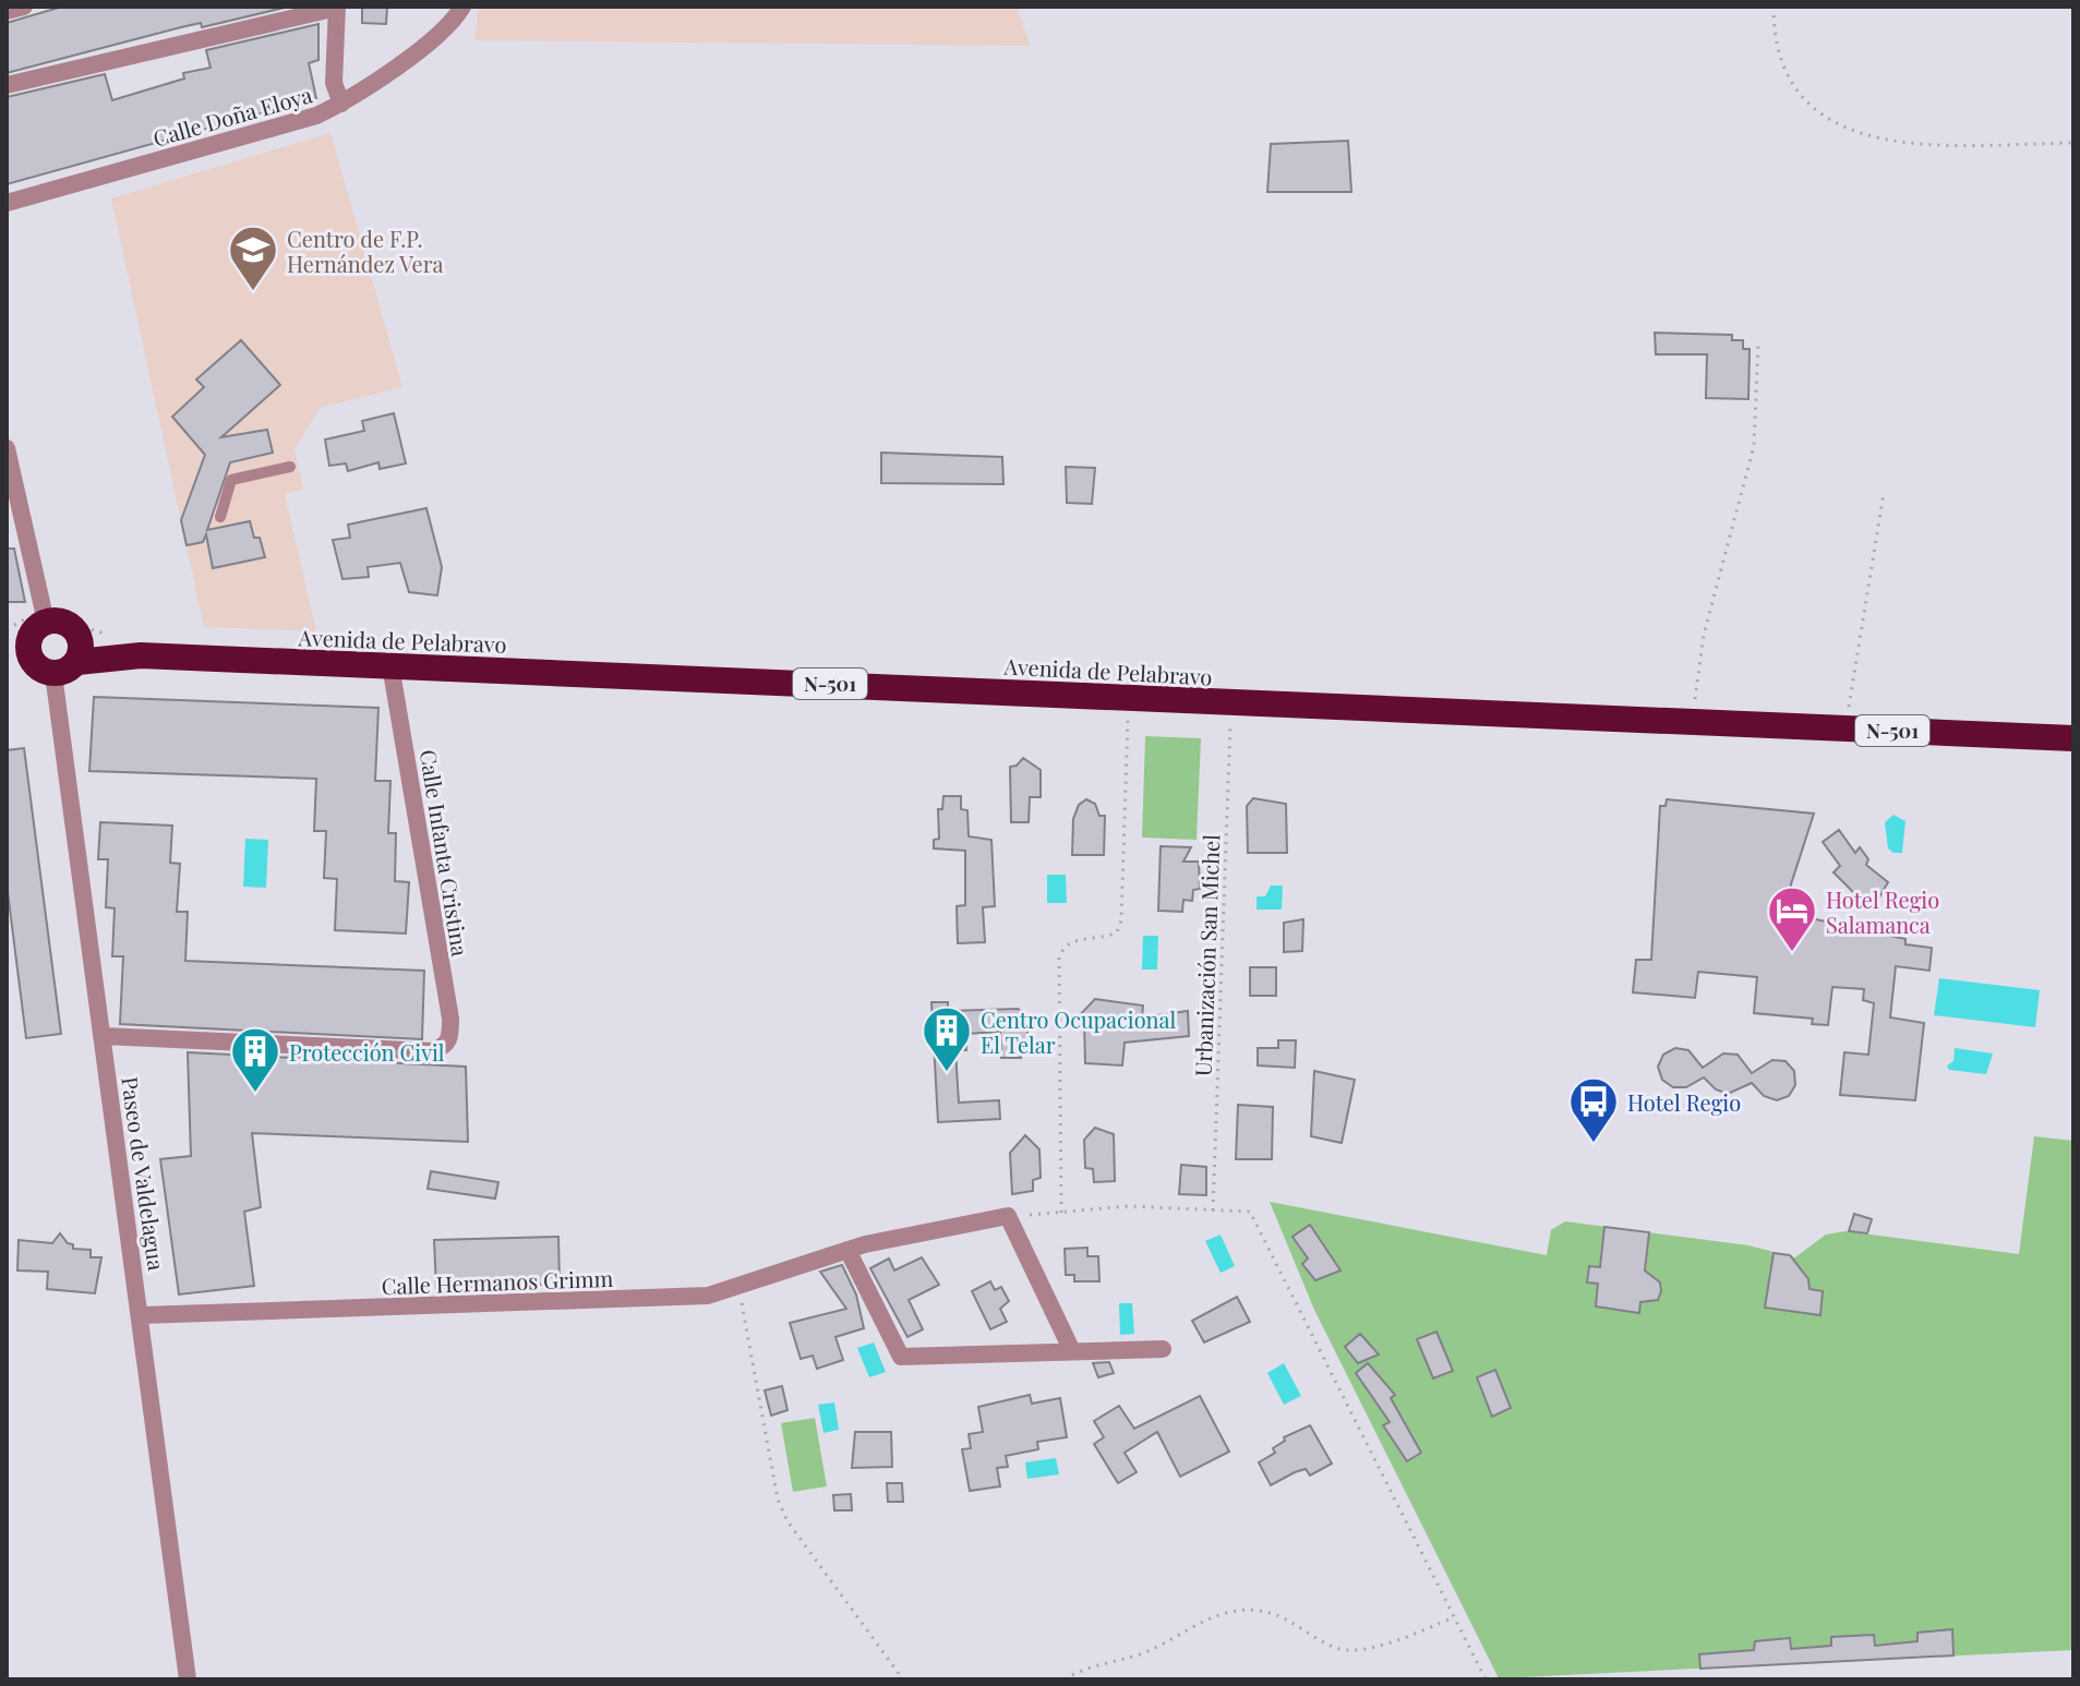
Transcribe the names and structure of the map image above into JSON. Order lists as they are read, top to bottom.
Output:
{
  "streets": {
    "highway": ["Avenida de Pelabravo", "N-501"],
    "street": [
      "Calle Doña Eloya",
      "Calle Infanta Cristina",
      "Paseo de Valdelagua",
      "Calle Hermanos Grimm"
    ],
    "path": ["Urbanización San Michel"]
  },
  "crossings": [
    ["Avenida de Pelabravo", "N-501"],
    ["Avenida de Pelabravo", "Calle Infanta Cristina"],
    ["Avenida de Pelabravo", "Urbanización San Michel"],
    ["Avenida de Pelabravo", "Paseo de Valdelagua"],
    ["N-501", "Paseo de Valdelagua"],
    ["Calle Infanta Cristina", "Paseo de Valdelagua"],
    ["Paseo de Valdelagua", "Calle Hermanos Grimm"]
  ],
  "places": {
    "school or university": ["Centro de F.P. Hernández Vera"],
    "hotel": ["Hotel Regio Salamanca"],
    "building": ["Centro Ocupacional El Telar", "Protección Civil"],
    "bus stop": ["Hotel Regio"]
  }
}
